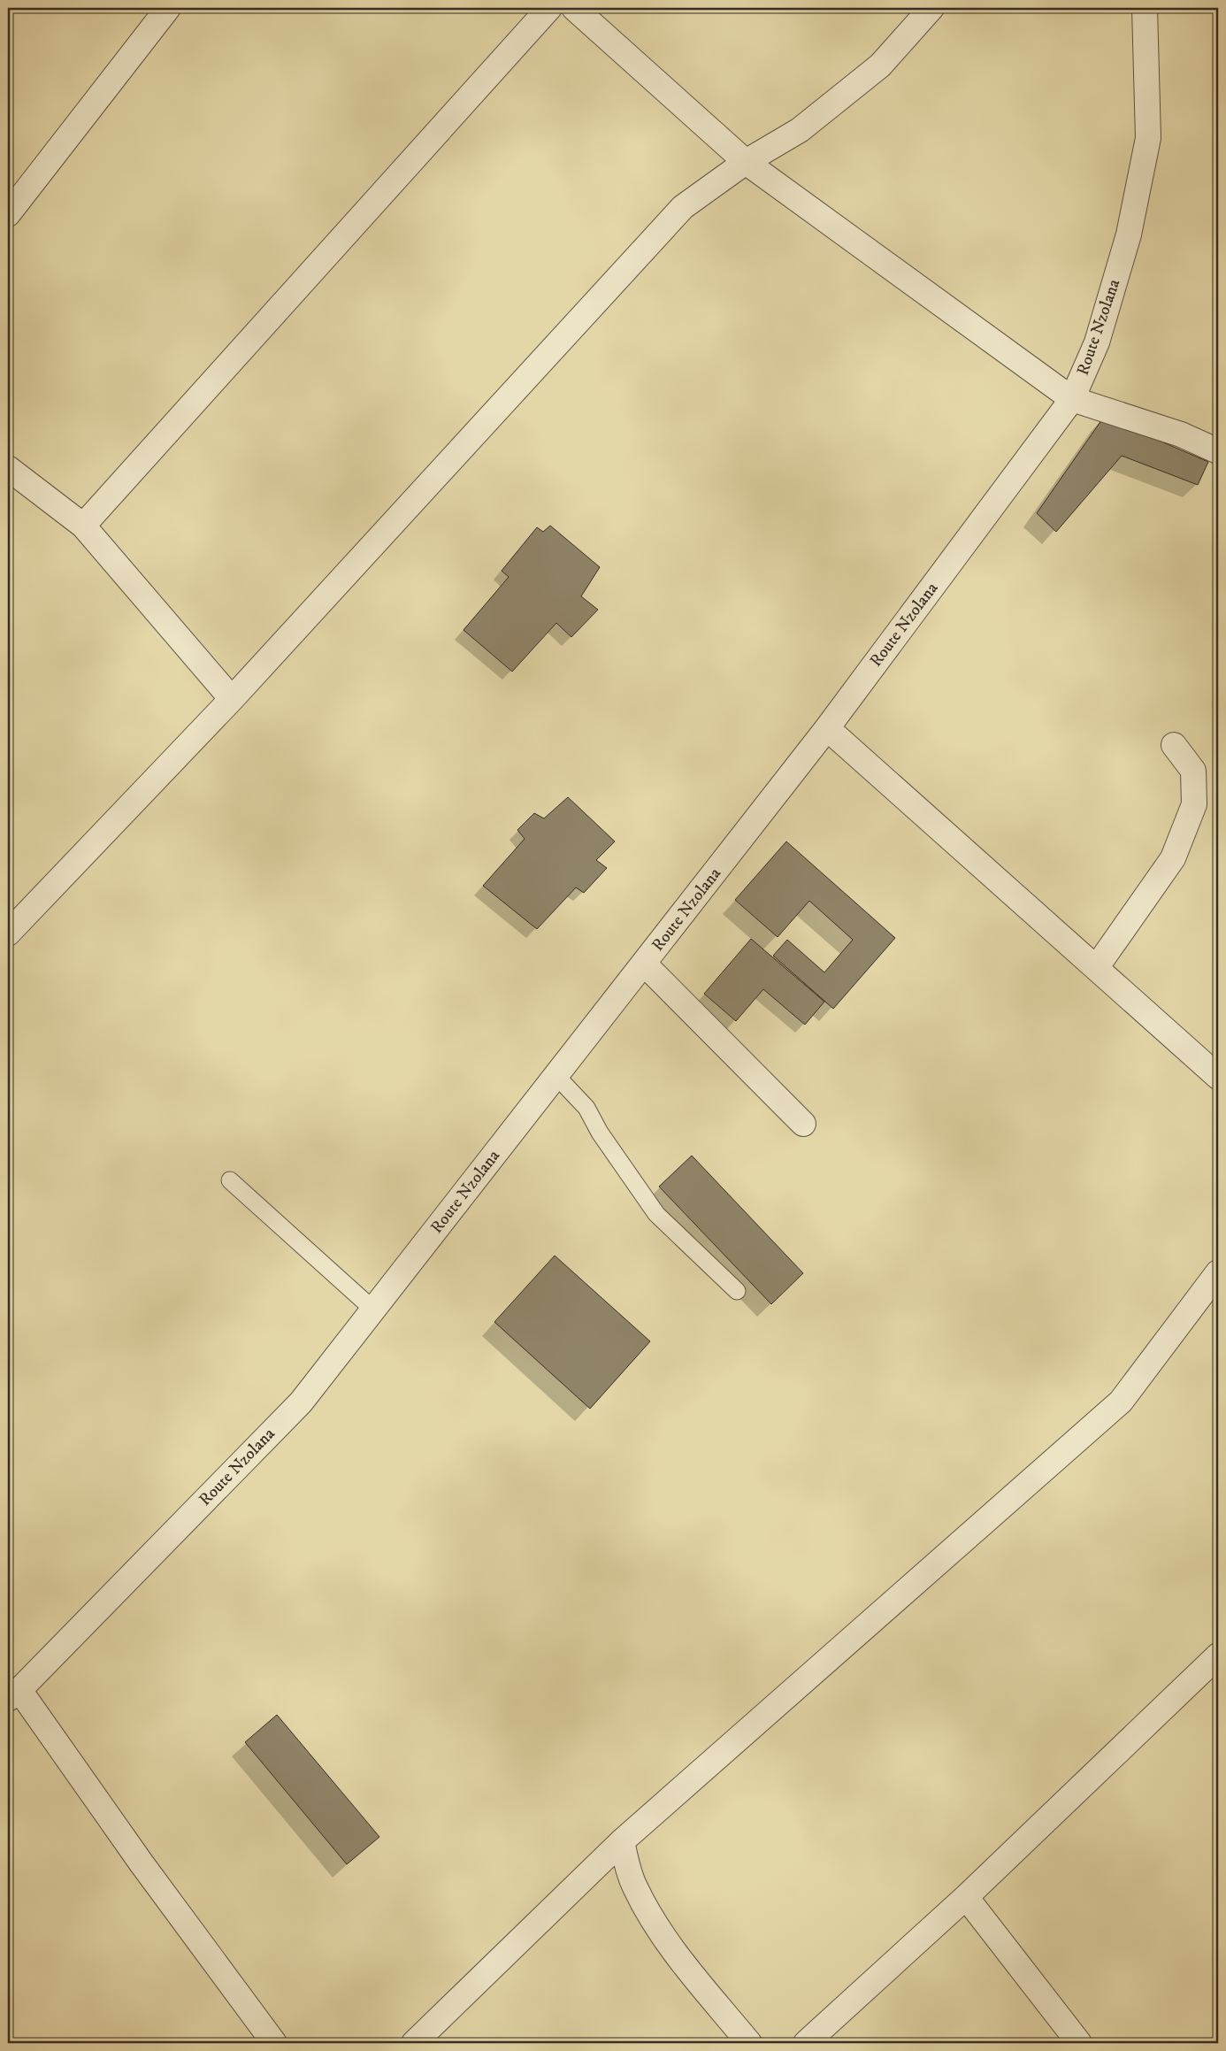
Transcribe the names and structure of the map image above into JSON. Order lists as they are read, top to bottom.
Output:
{
  "streets": {
    "street": ["Route Nzolana"]
  }
}
